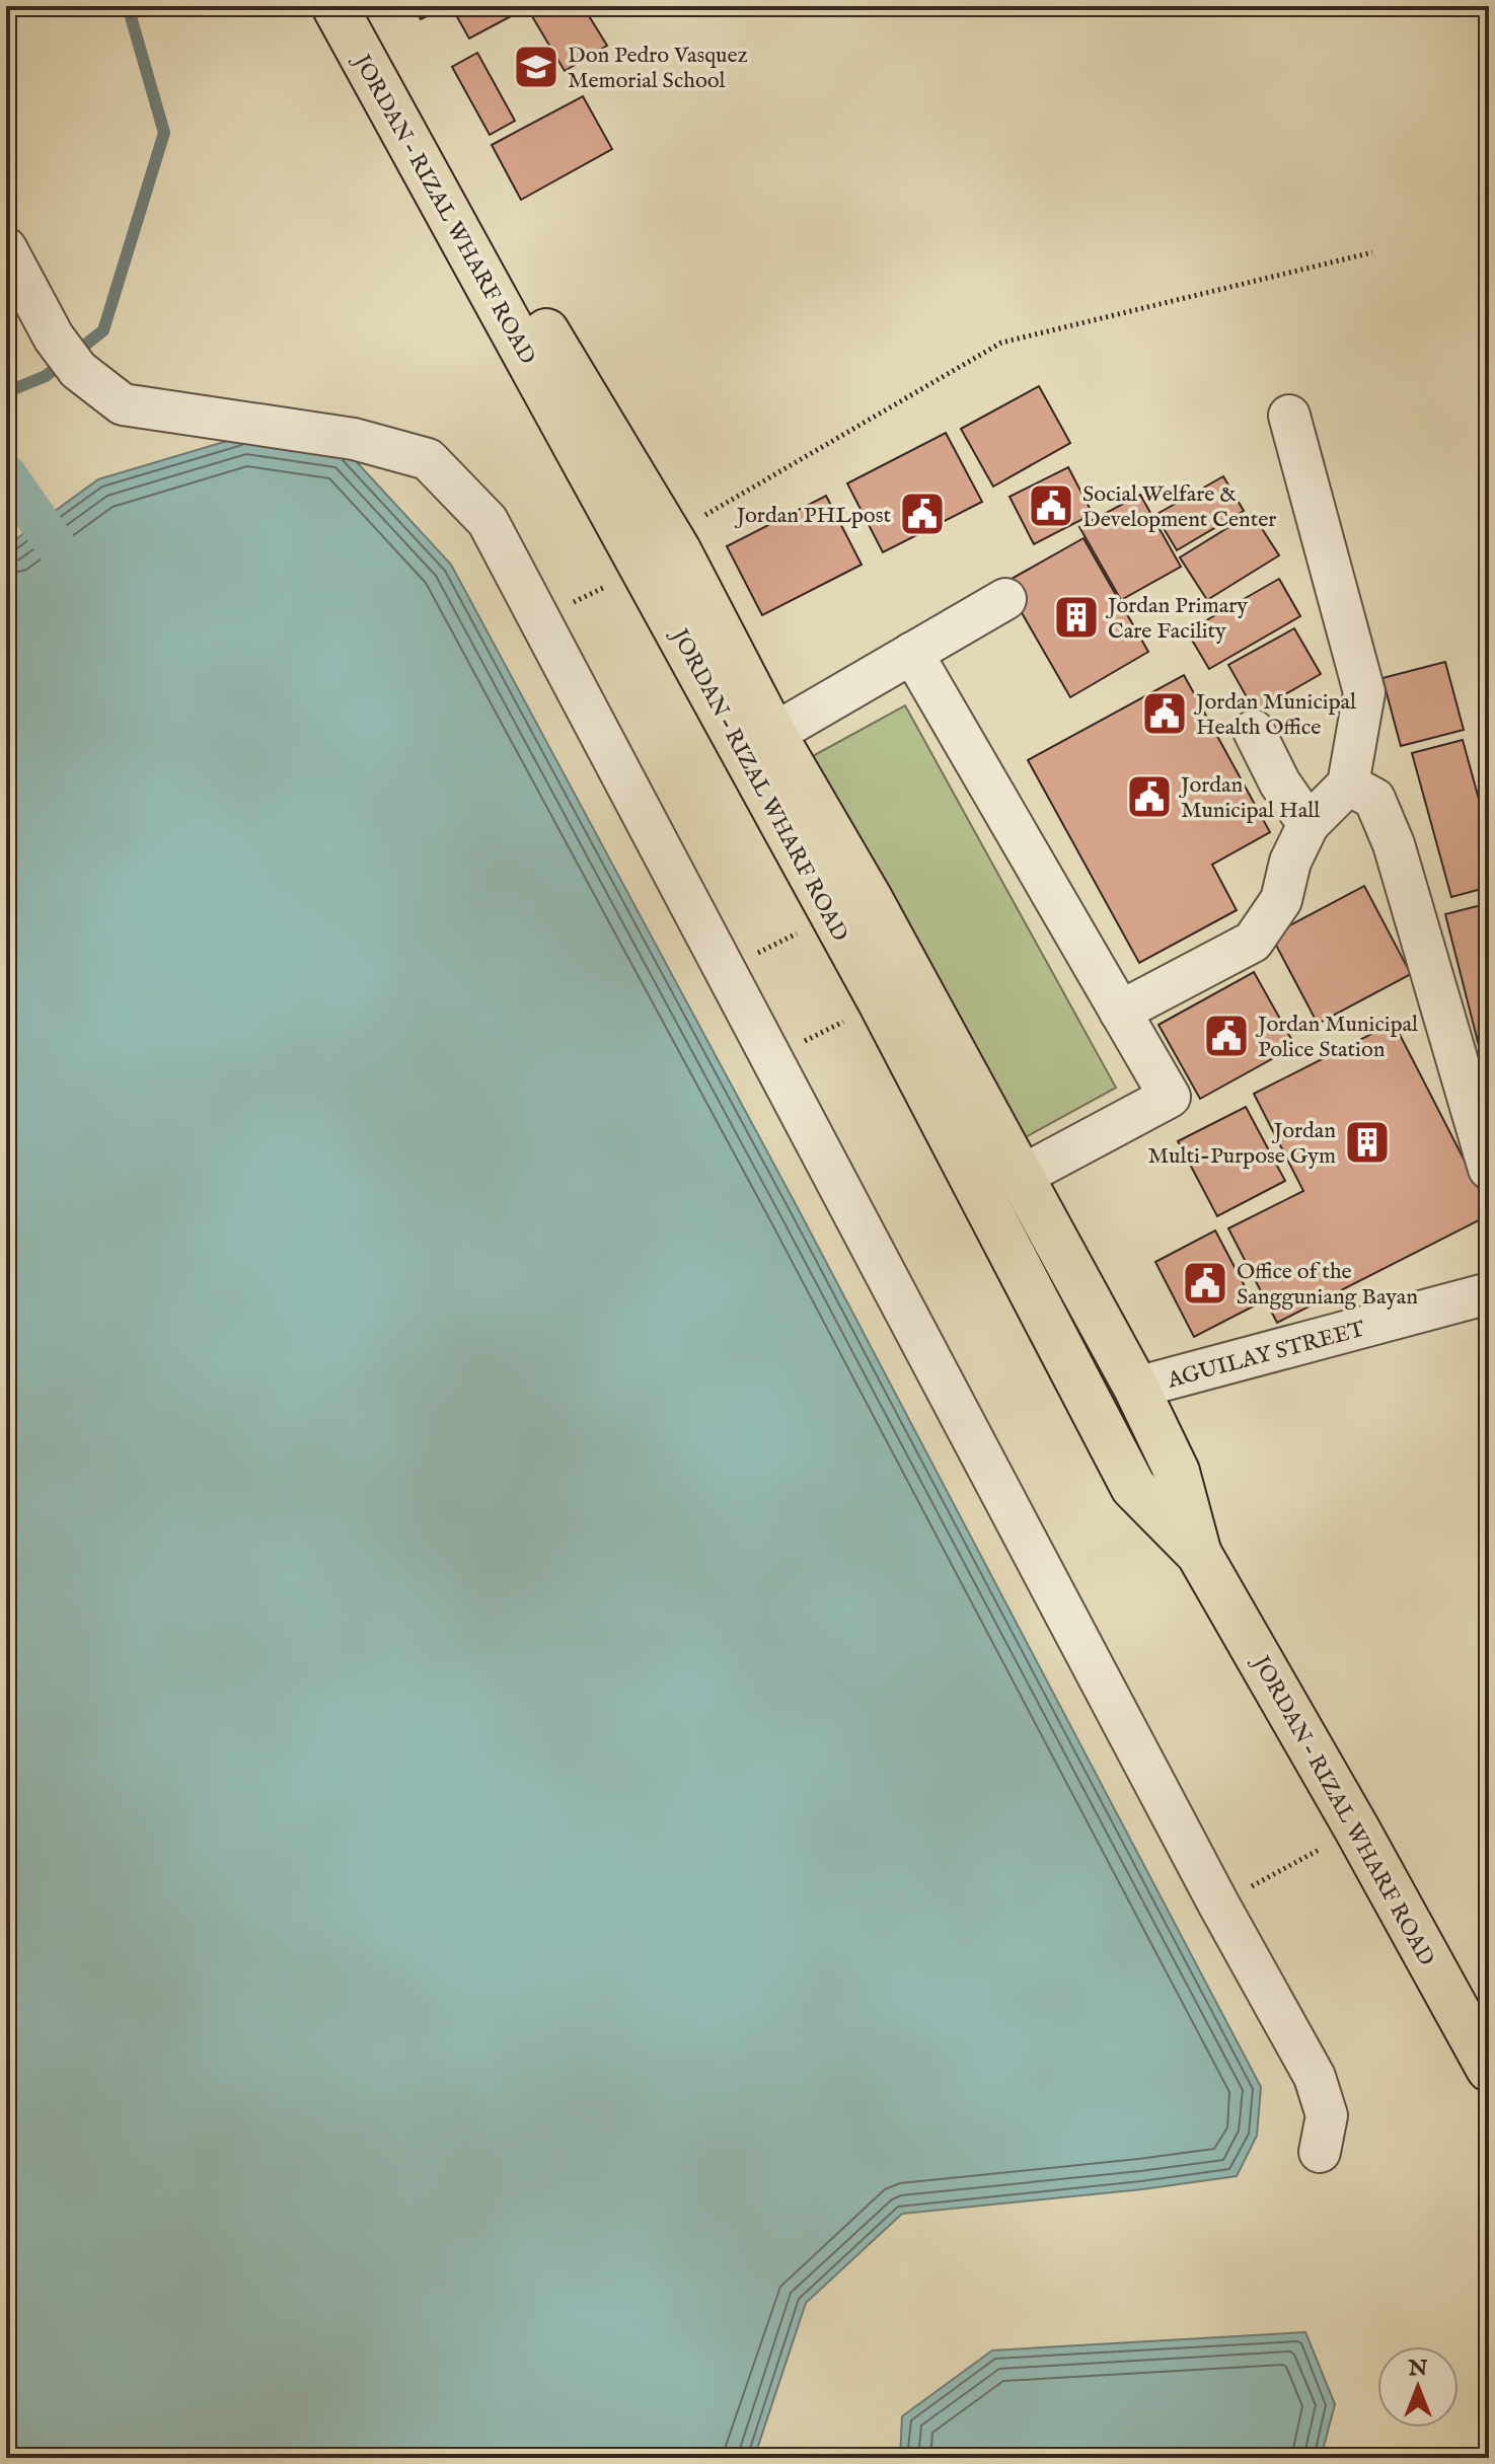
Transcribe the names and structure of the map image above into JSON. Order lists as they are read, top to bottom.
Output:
{
  "streets": {
    "main road": ["JORDAN – RIZAL WHARF ROAD"],
    "street": ["AGUILAY STREET"]
  },
  "crossings": [
    ["JORDAN – RIZAL WHARF ROAD", "AGUILAY STREET"]
  ],
  "places": {
    "school or university": ["Don Pedro Vasquez Memorial School"],
    "public building": [
      "Social Welfare & Development Center",
      "Jordan PHLpost",
      "Jordan Municipal Health Office",
      "Jordan Municipal Hall",
      "Jordan Municipal Police Station",
      "Office of the Sangguniang Bayan"
    ],
    "building": ["Jordan Primary Care Facility", "Jordan Multi-Purpose Gym"]
  },
  "north": "top"
}
